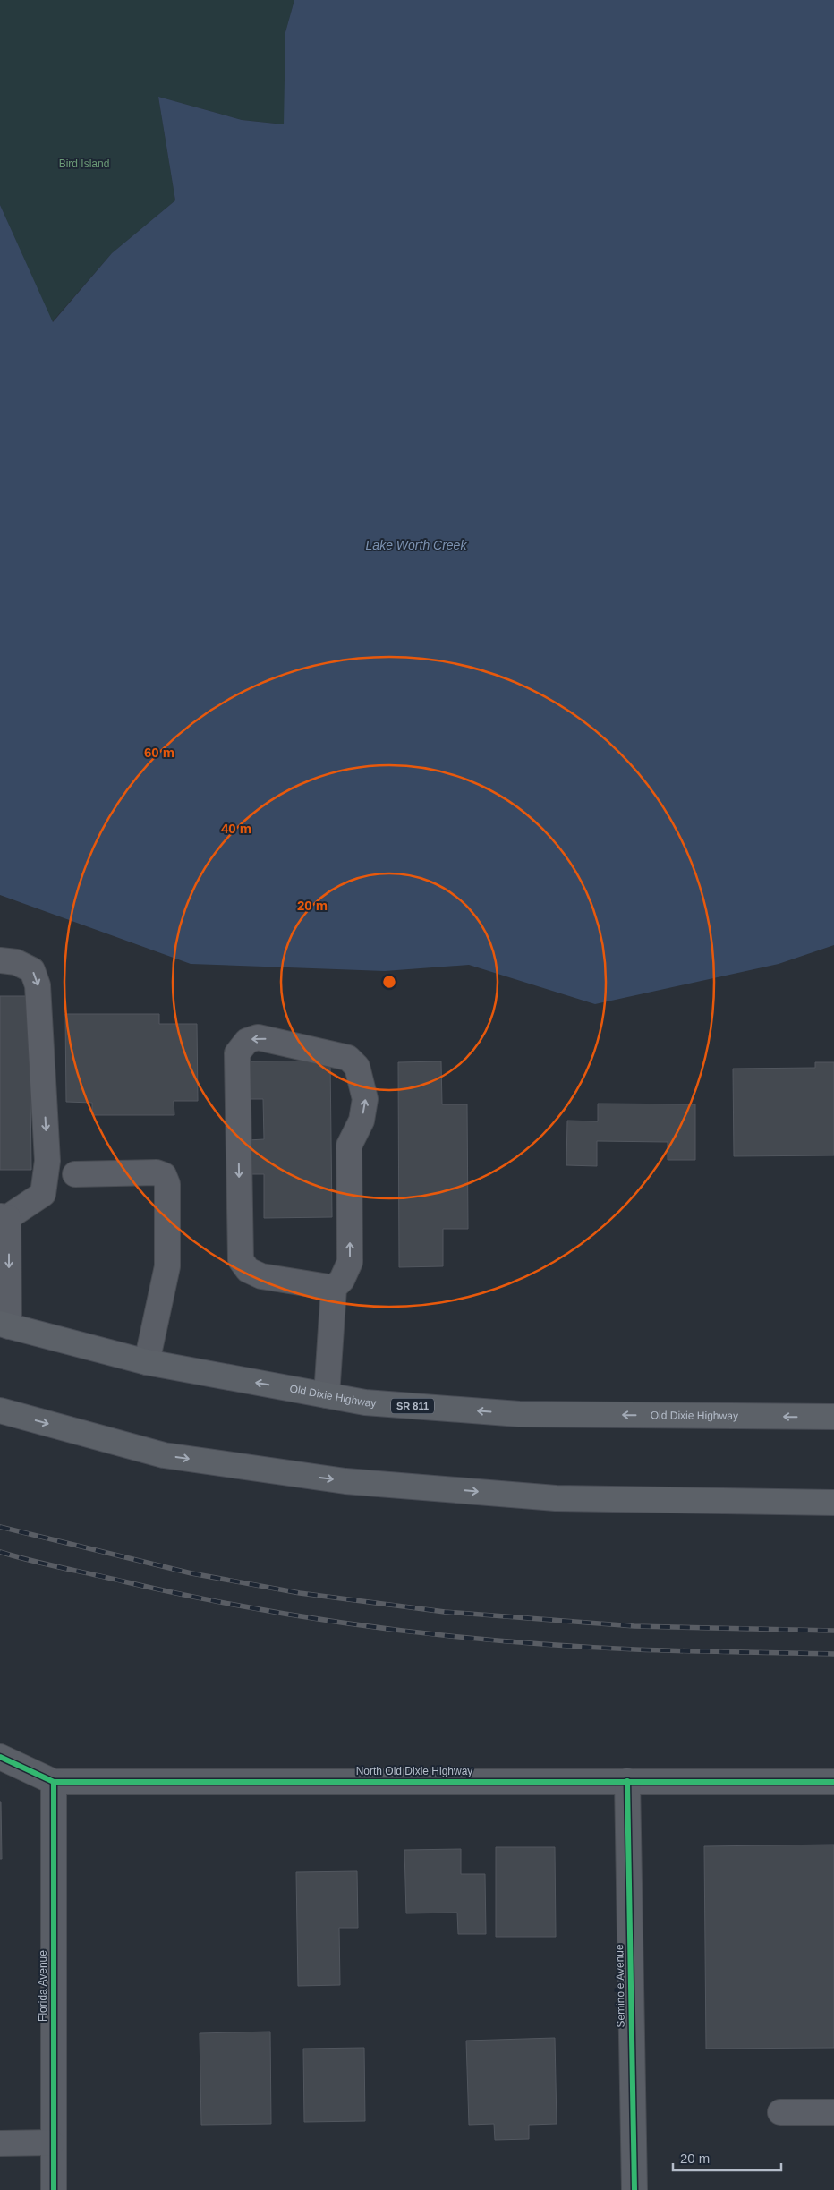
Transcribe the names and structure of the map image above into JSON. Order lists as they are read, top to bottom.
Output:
{
  "streets": {
    "main road": ["Old Dixie Highway", "SR 811"],
    "street": ["North Old Dixie Highway", "Florida Avenue", "Seminole Avenue"]
  },
  "crossings": [
    ["North Old Dixie Highway", "Florida Avenue"],
    ["North Old Dixie Highway", "Seminole Avenue"]
  ],
  "water": ["Lake Worth Creek"],
  "parks": ["Bird Island"],
  "scale_bar": "20 m",
  "rings": ["60 m", "40 m", "20 m"]
}
